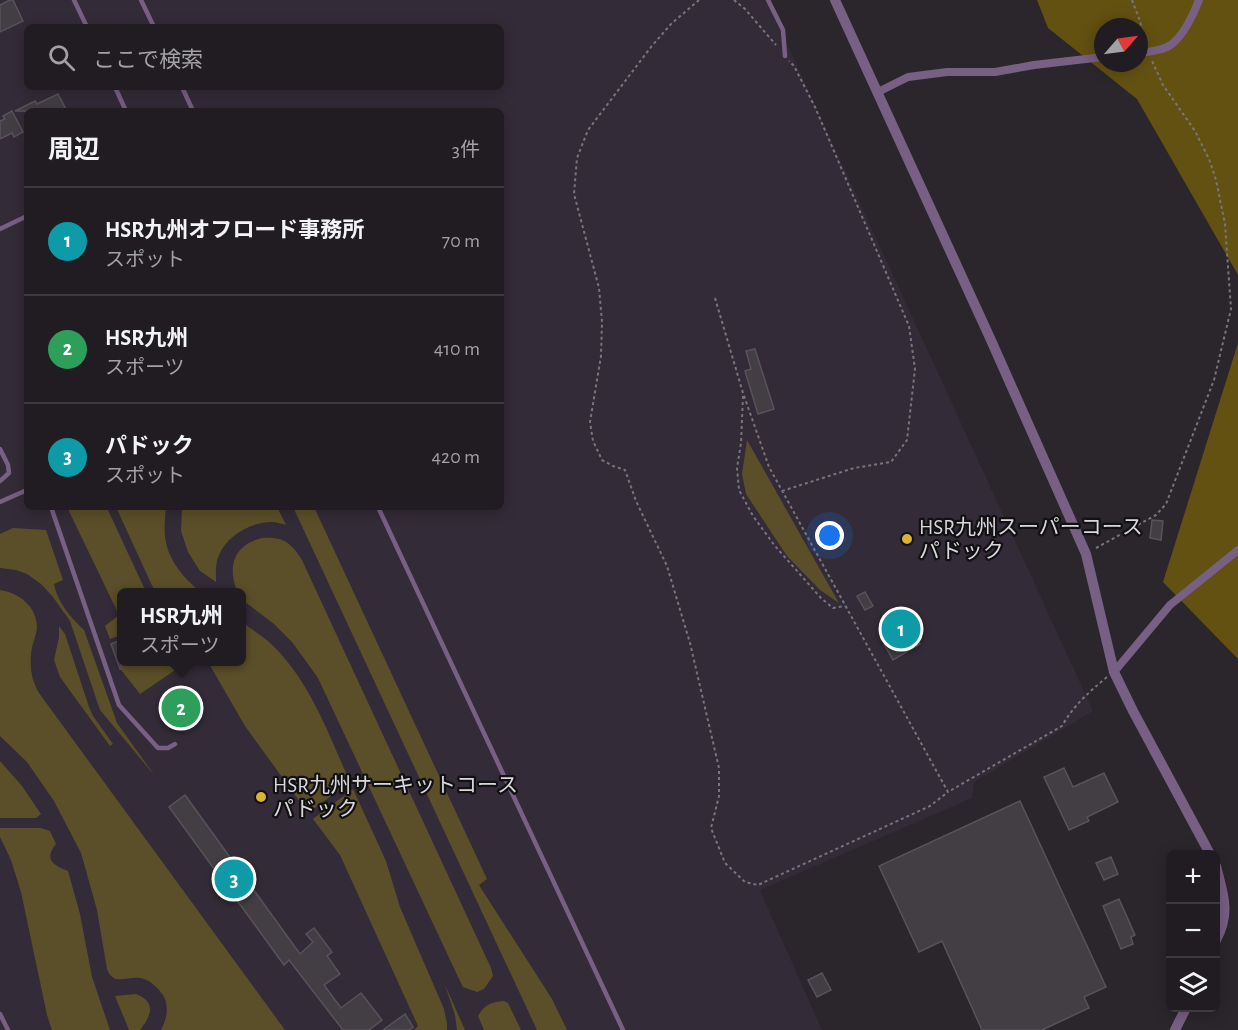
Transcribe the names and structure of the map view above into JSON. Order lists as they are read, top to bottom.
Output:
{
  "places": ["HSR九州スーパーコース パドック", "HSR九州サーキットコース パドック"],
  "north": "top right",
  "page": {
    "search": "ここで検索",
    "heading": ["周辺", "3件"],
    "list": [
      {
        "mark": "1",
        "name": "HSR九州オフロード事務所",
        "note": "スポット",
        "value": "70 m"
      },
      {
        "mark": "2",
        "name": "HSR九州",
        "note": "スポーツ",
        "value": "410 m"
      },
      {
        "mark": "3",
        "name": "パドック",
        "note": "スポット",
        "value": "420 m"
      }
    ],
    "popup": ["HSR九州", "スポーツ"],
    "pins": ["1", "2", "3"],
    "map_buttons": ["+", "−"]
  }
}
